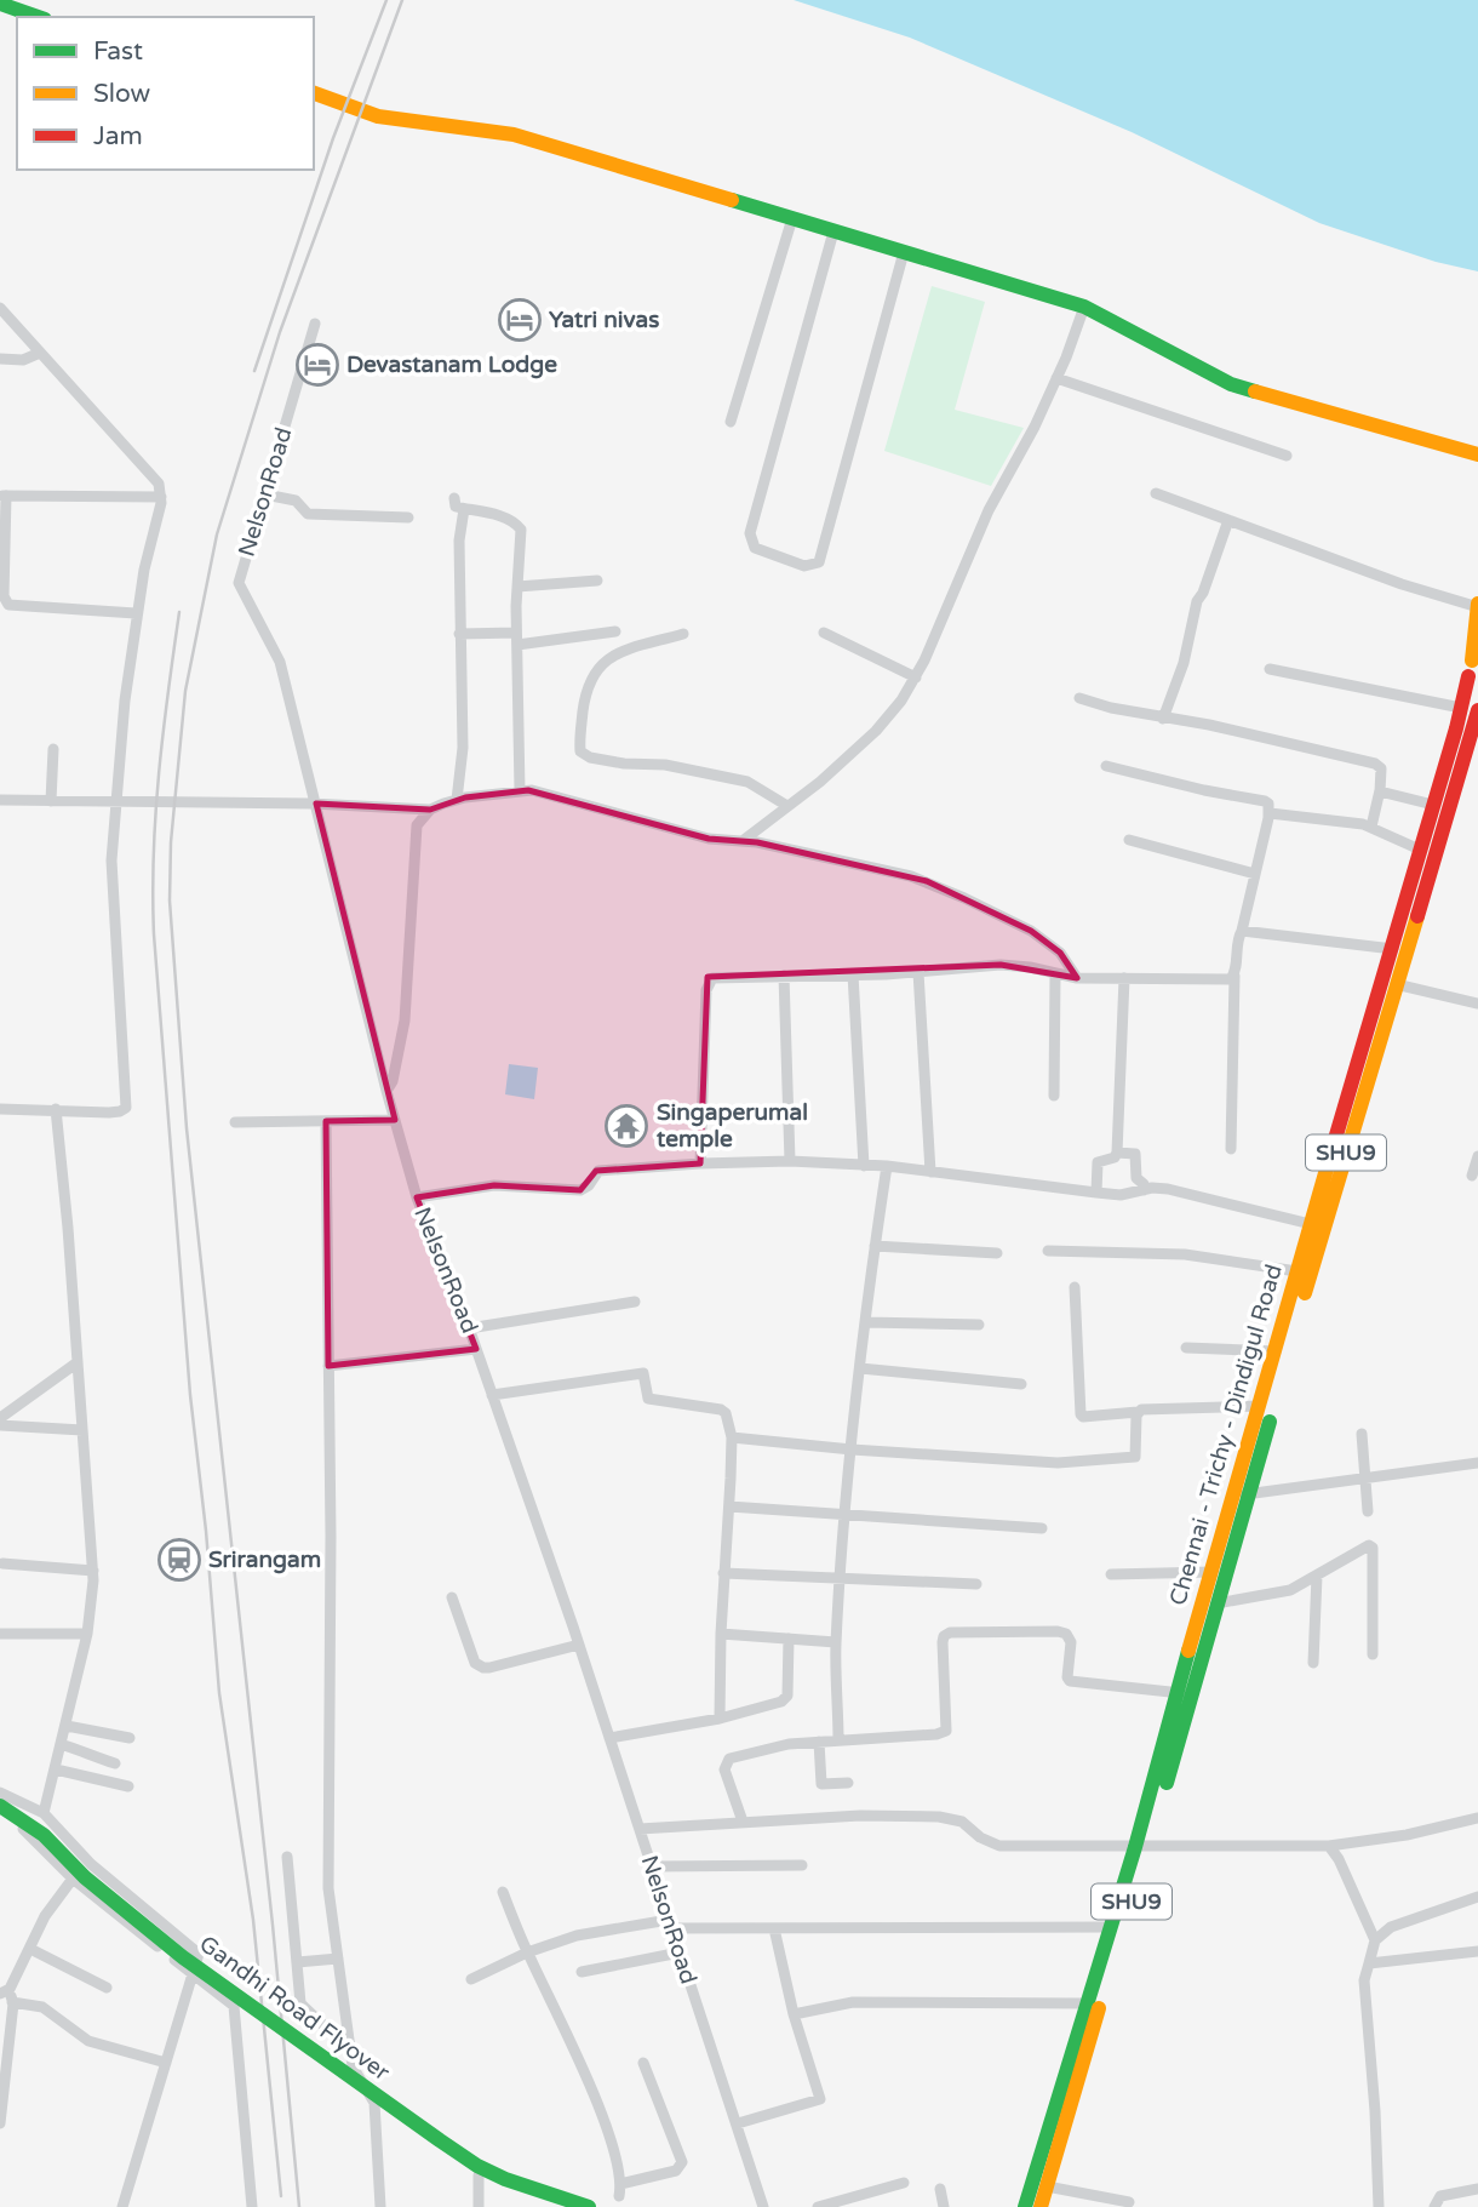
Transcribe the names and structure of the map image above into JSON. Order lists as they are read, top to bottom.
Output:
{
  "streets": {
    "main road": ["SHU9", "Chennai - Trichy - Dindigul Road", "Gandhi Road Flyover"],
    "street": ["NelsonRoad"]
  },
  "places": {
    "hotel": ["Yatri nivas", "Devastanam Lodge"],
    "temple": ["Singaperumal temple"],
    "station": ["Srirangam"]
  },
  "legend": ["Fast", "Slow", "Jam"]
}
